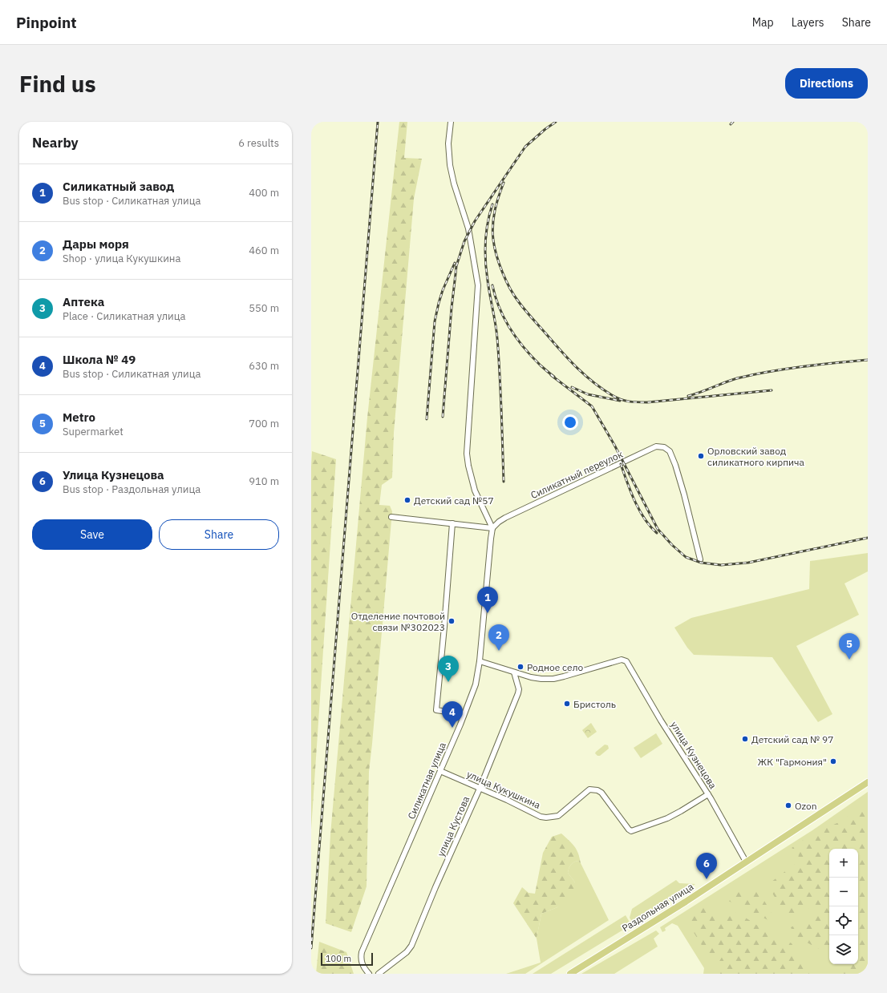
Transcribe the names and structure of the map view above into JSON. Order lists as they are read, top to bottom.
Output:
{
  "streets": {
    "main road": ["Раздольная улица"],
    "street": [
      "Силикатный переулок",
      "улица Кузнецова",
      "Силикатная улица",
      "улица Кукушкина",
      "улица Кустова"
    ]
  },
  "crossings": [
    ["Силикатный переулок", "Силикатная улица"],
    ["улица Кузнецова", "улица Кукушкина"],
    ["улица Кузнецова", "улица Кустова"],
    ["улица Кузнецова", "Раздольная улица"],
    ["Силикатная улица", "улица Кукушкина"],
    ["улица Кукушкина", "улица Кустова"]
  ],
  "places": [
    "Орловский завод силикатного кирпича",
    "Детский сад №57",
    "Отделение почтовой связи №302023",
    "Родное село",
    "Бристоль",
    "Детский сад № 97",
    "ЖК \"Гармония\"",
    "Ozon"
  ],
  "scale_bar": "100 m",
  "page": {
    "header": "Pinpoint",
    "nav": ["Map", "Layers", "Share"],
    "buttons": [
      "Directions",
      ["Save", "Share"]
    ],
    "title": "Find us",
    "heading": ["Nearby", "6 results"],
    "list": [
      {
        "mark": "1",
        "name": "Силикатный завод",
        "note": "Bus stop · Силикатная улица",
        "value": "400 m"
      },
      {
        "mark": "2",
        "name": "Дары моря",
        "note": "Shop · улица Кукушкина",
        "value": "460 m"
      },
      {
        "mark": "3",
        "name": "Аптека",
        "note": "Place · Силикатная улица",
        "value": "550 m"
      },
      {
        "mark": "4",
        "name": "Школа № 49",
        "note": "Bus stop · Силикатная улица",
        "value": "630 m"
      },
      {
        "mark": "5",
        "name": "Metro",
        "note": "Supermarket",
        "value": "700 m"
      },
      {
        "mark": "6",
        "name": "Улица Кузнецова",
        "note": "Bus stop · Раздольная улица",
        "value": "910 m"
      }
    ],
    "pins": [
      "1",
      "2",
      "5",
      "3",
      "4",
      "6"
    ],
    "map_buttons": ["+", "−"],
    "scale": "100 m"
  }
}
